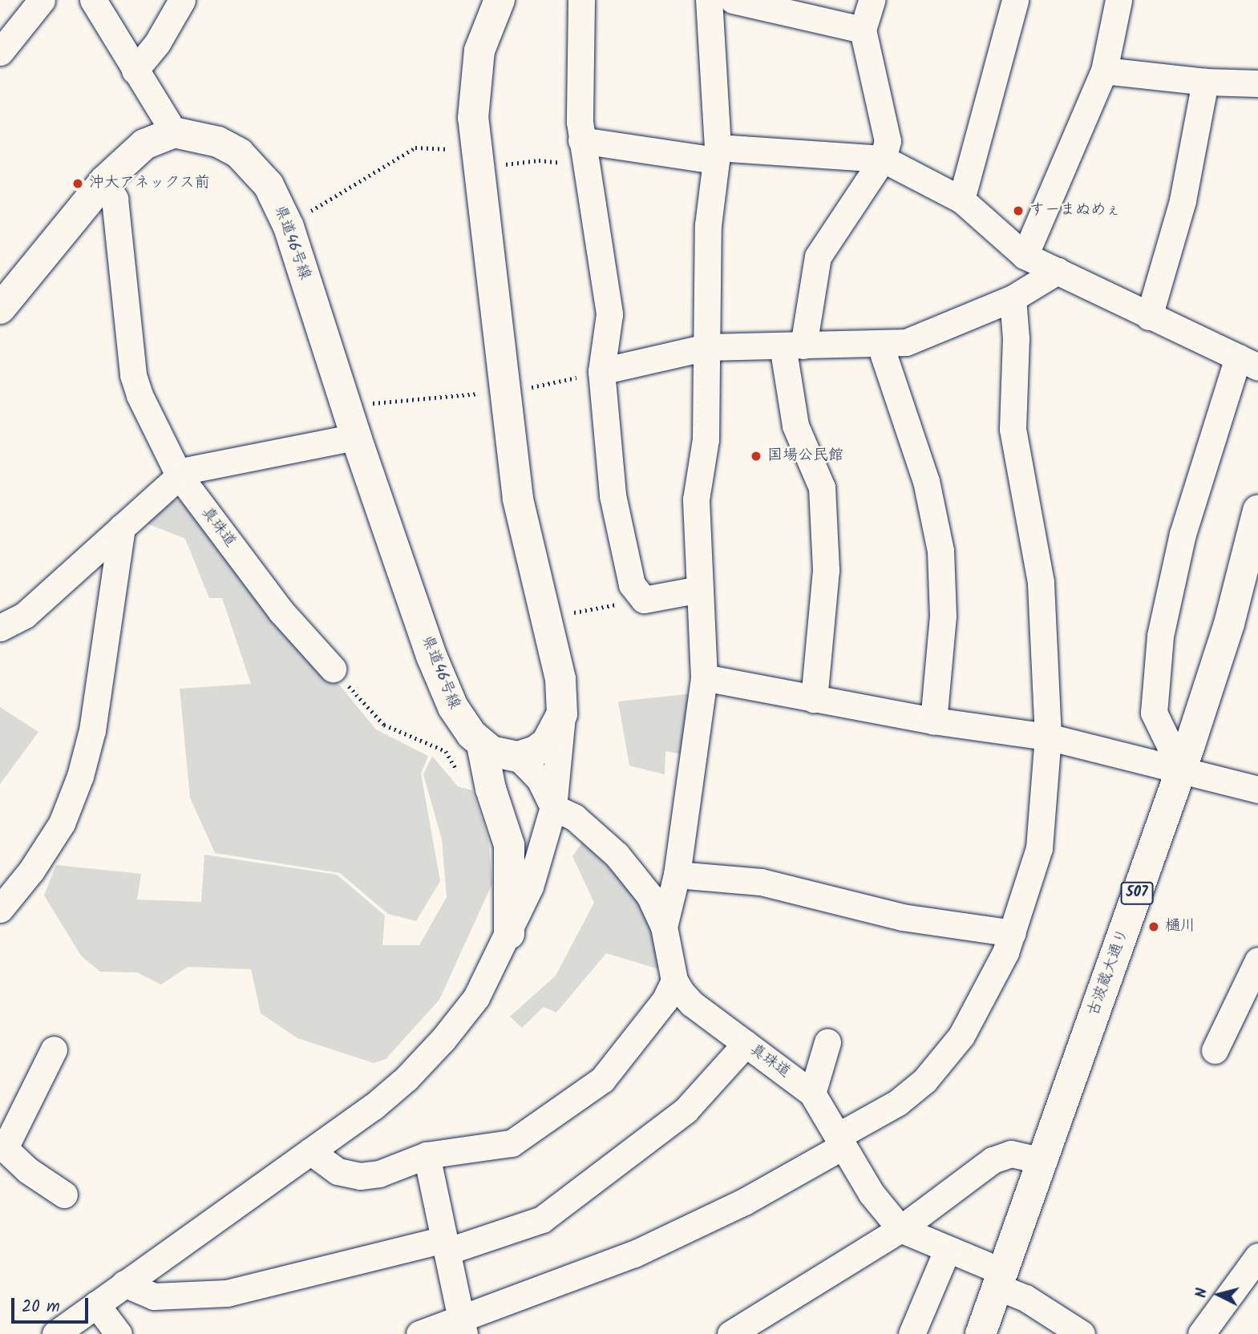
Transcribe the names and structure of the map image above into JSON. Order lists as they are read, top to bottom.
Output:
{
  "streets": {
    "main road": ["県道46号線", "507", "古波蔵大通り"],
    "street": ["真珠道"]
  },
  "crossings": [
    ["真珠道", "古波蔵大通り"]
  ],
  "places": [
    "沖大アネックス前",
    "すーまぬめぇ",
    "国場公民館",
    "樋川"
  ],
  "scale_bar": "20 m",
  "north": "left"
}
